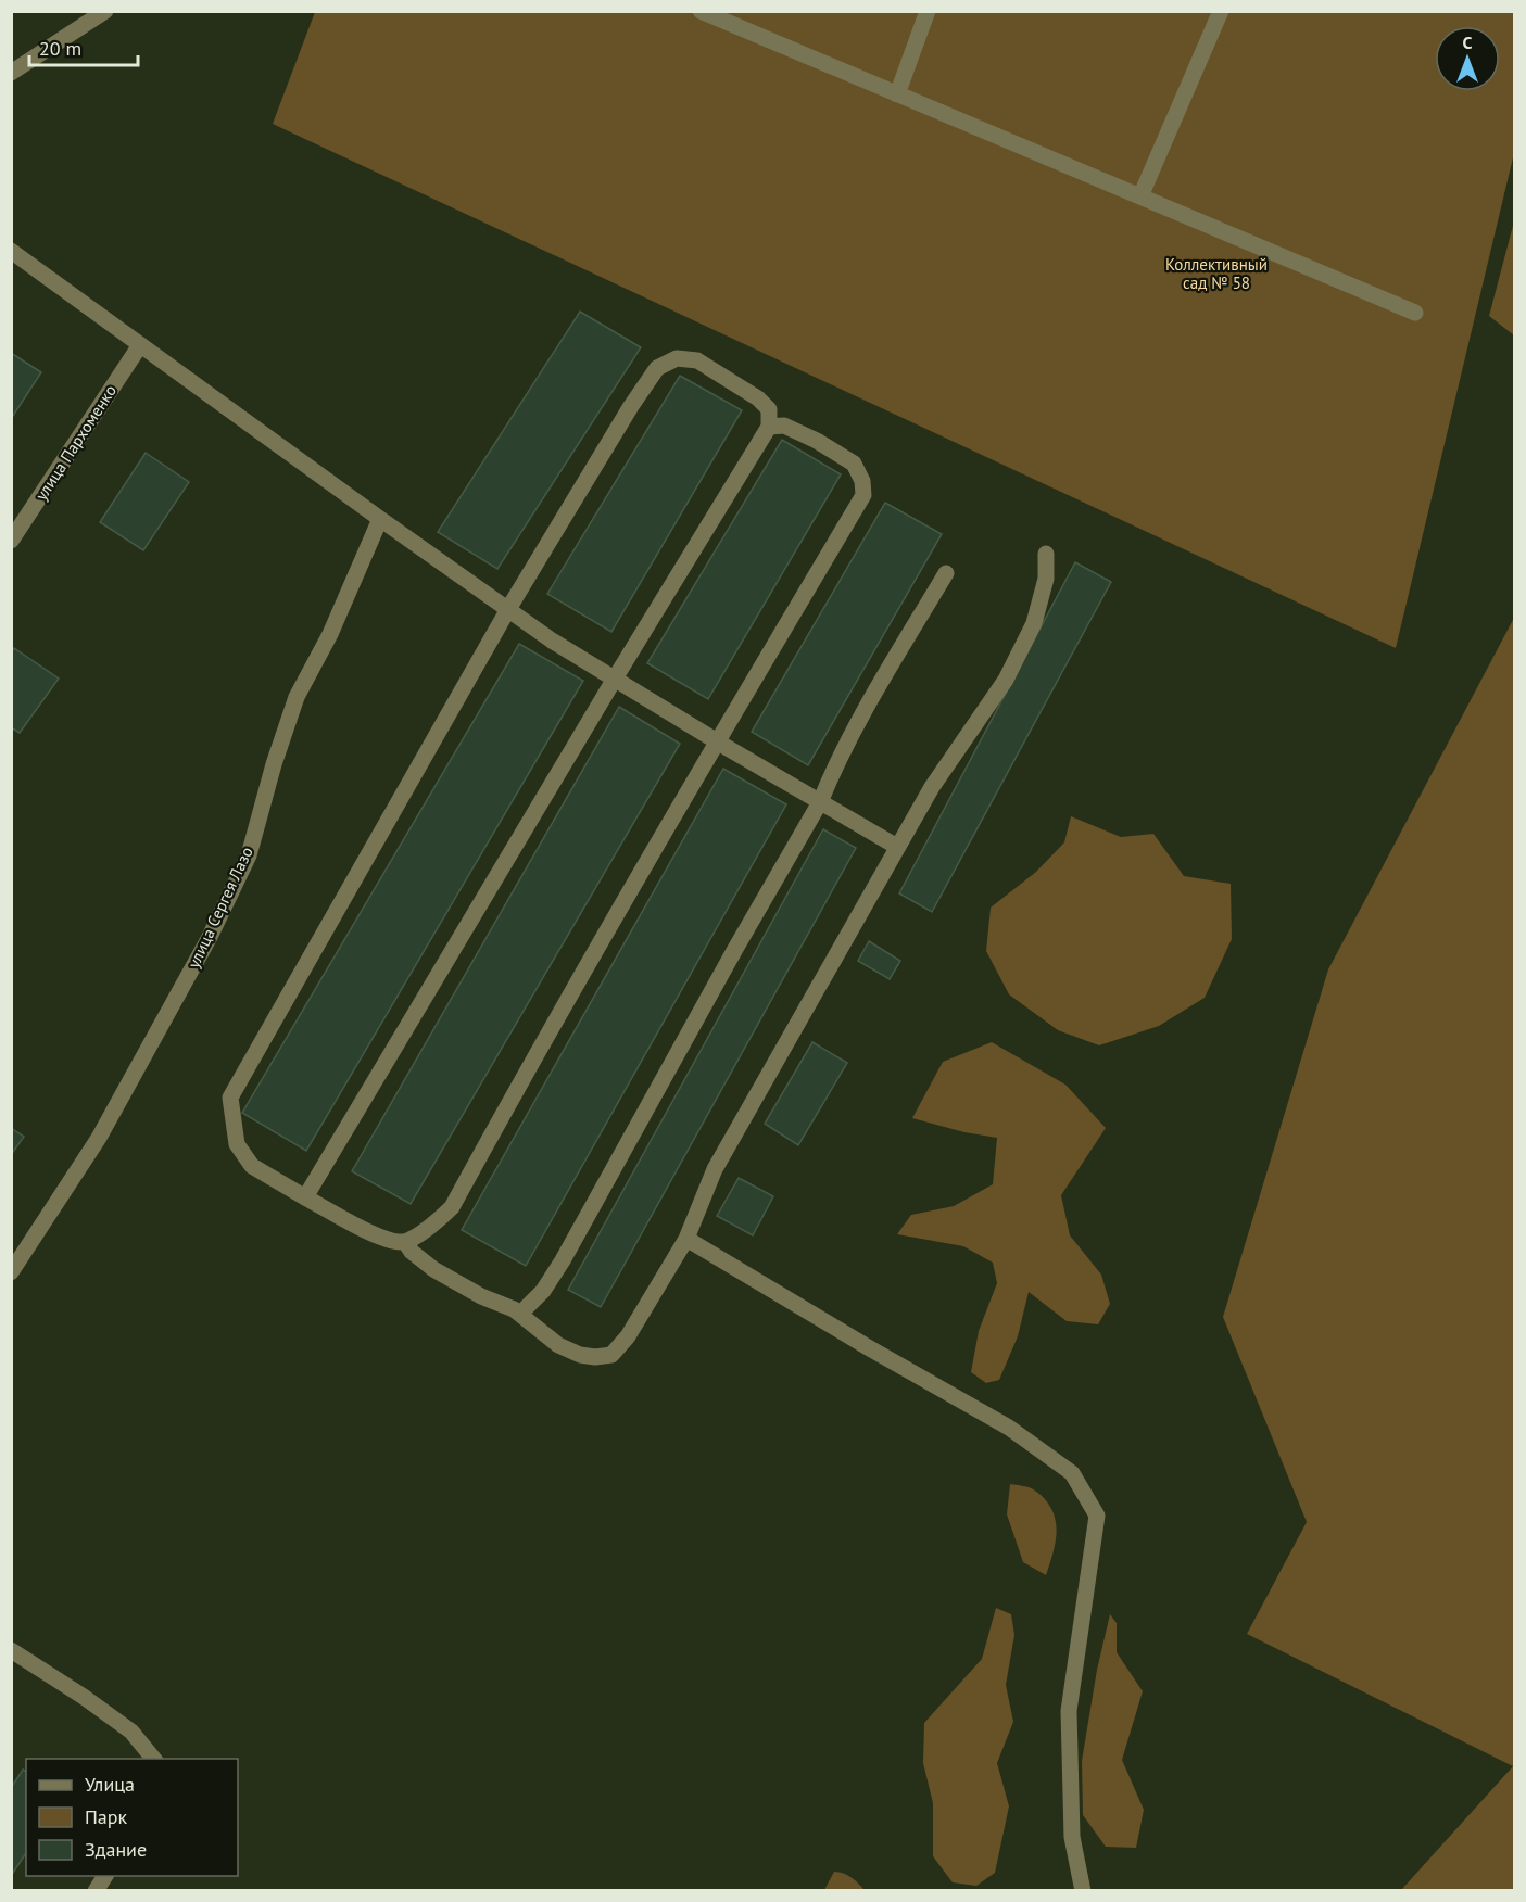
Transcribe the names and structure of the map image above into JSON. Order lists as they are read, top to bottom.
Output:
{
  "streets": {
    "street": ["улица Пархоменко", "улица Сергея Лазо"]
  },
  "parks": ["Коллективный сад № 58"],
  "legend": ["Улица", "Парк", "Здание"],
  "scale_bar": "20 m",
  "north": "top"
}
